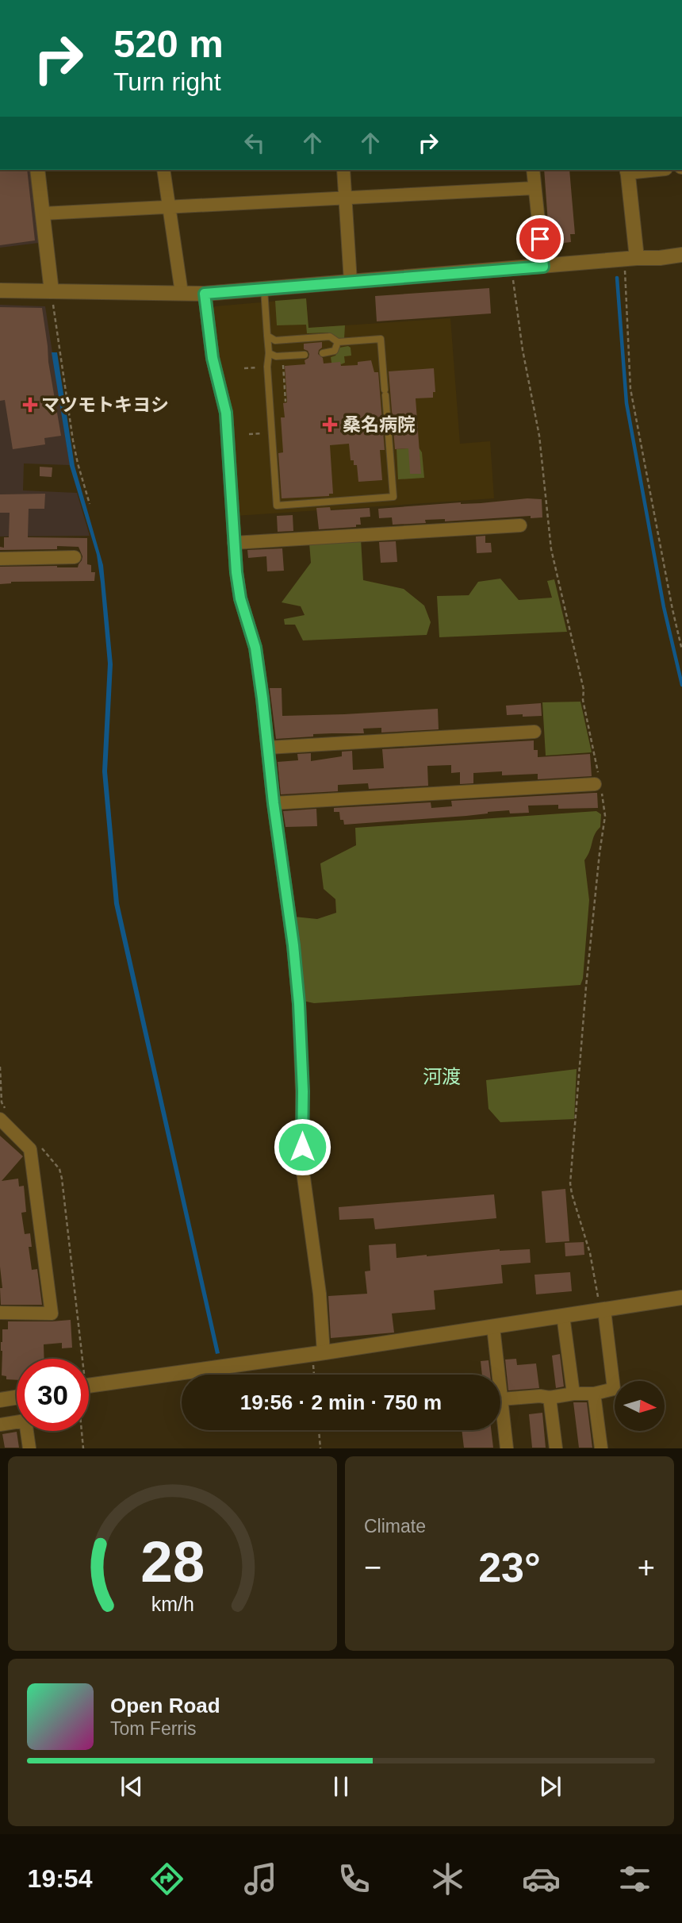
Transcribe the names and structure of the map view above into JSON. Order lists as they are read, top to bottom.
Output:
{
  "districts": ["河渡"],
  "places": {
    "health": ["マツモトキヨシ", "桑名病院"]
  },
  "north": "right",
  "page": {
    "turn": ["520 m", "Turn right"],
    "limit": "30",
    "trip": "19:56 · 2 min · 750 m",
    "tile": "Climate",
    "heat": ["−", "23°", "+"],
    "song": ["Open Road", "Tom Ferris"],
    "tabs": "19:54",
    "gauge": ["28", "km/h"]
  }
}
